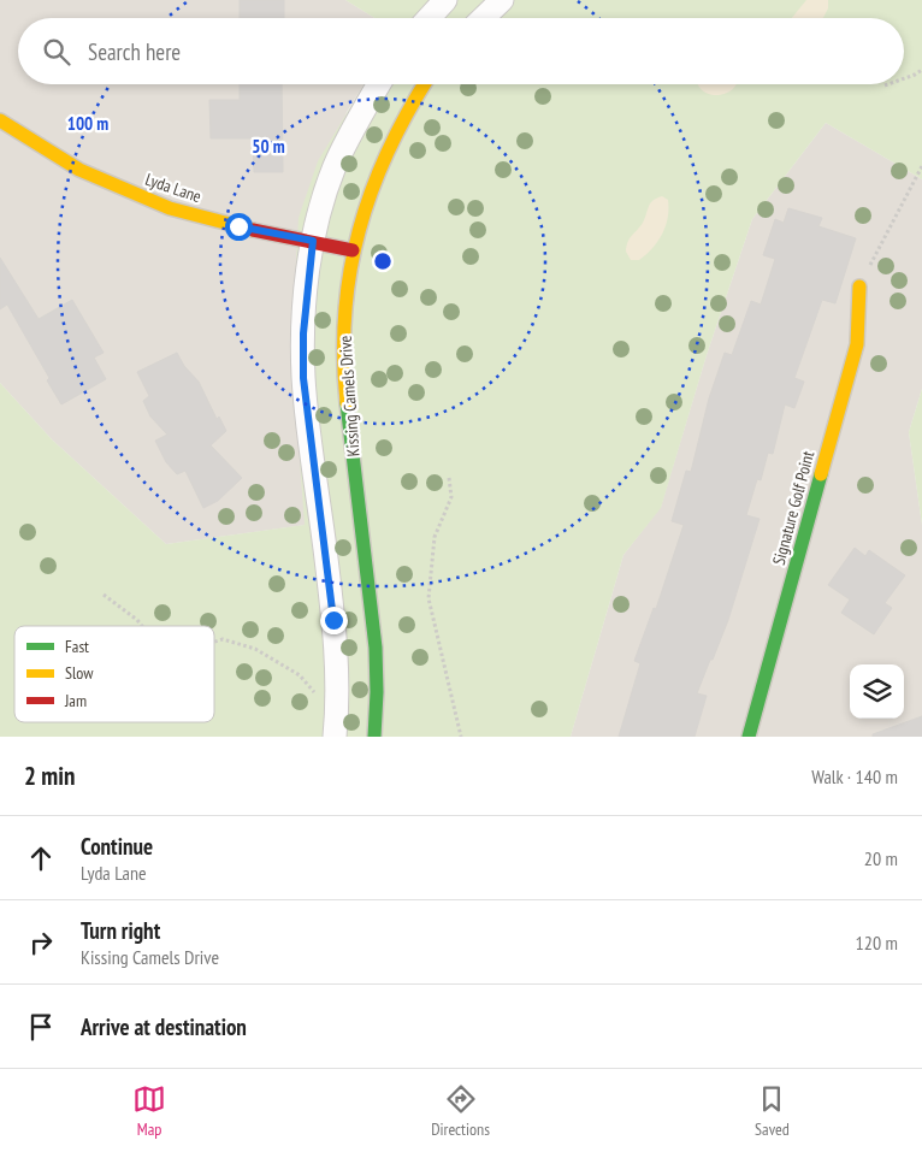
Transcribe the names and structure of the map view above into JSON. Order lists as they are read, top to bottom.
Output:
{
  "streets": {
    "street": ["Lyda Lane", "Kissing Camels Drive", "Signature Golf Point"]
  },
  "crossings": [
    ["Lyda Lane", "Kissing Camels Drive"]
  ],
  "legend": ["Fast", "Slow", "Jam"],
  "page": {
    "search": "Search here",
    "heading": ["2 min", "Walk · 140 m"],
    "list": [
      ["Continue", "Lyda Lane", "20 m"],
      ["Turn right", "Kissing Camels Drive", "120 m"],
      "Arrive at destination"
    ],
    "nav": ["Map", "Directions", "Saved"]
  },
  "rings": ["100 m", "50 m"]
}
